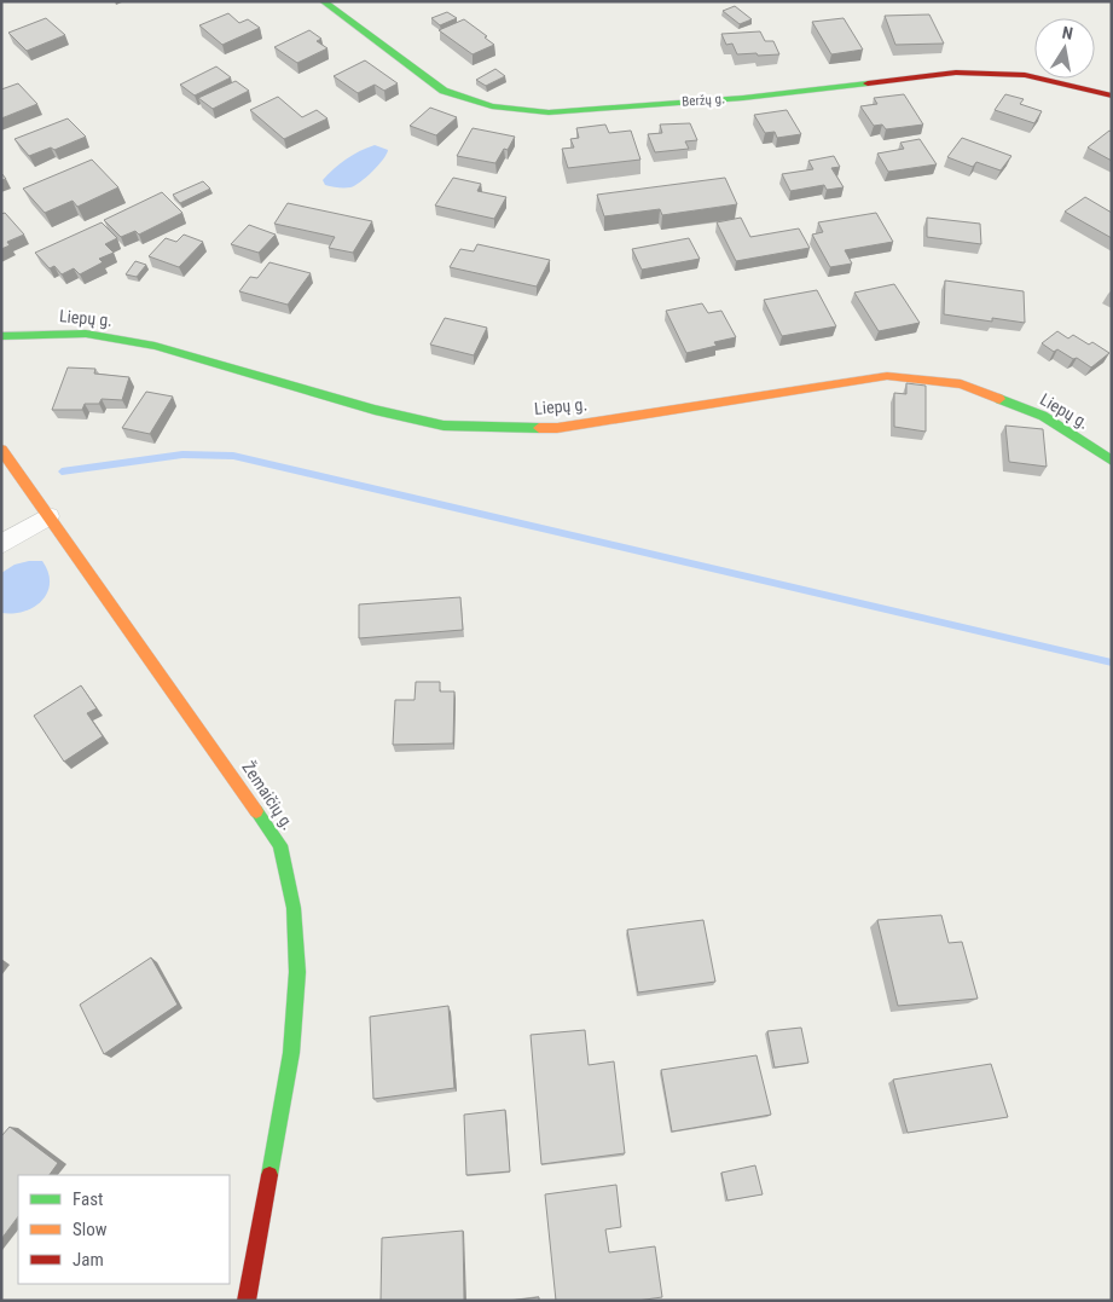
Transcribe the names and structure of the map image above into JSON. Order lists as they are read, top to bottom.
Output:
{
  "streets": {
    "street": ["Beržų g.", "Liepų g.", "Žemaičių g."]
  },
  "legend": ["Fast", "Slow", "Jam"],
  "north": "top"
}
